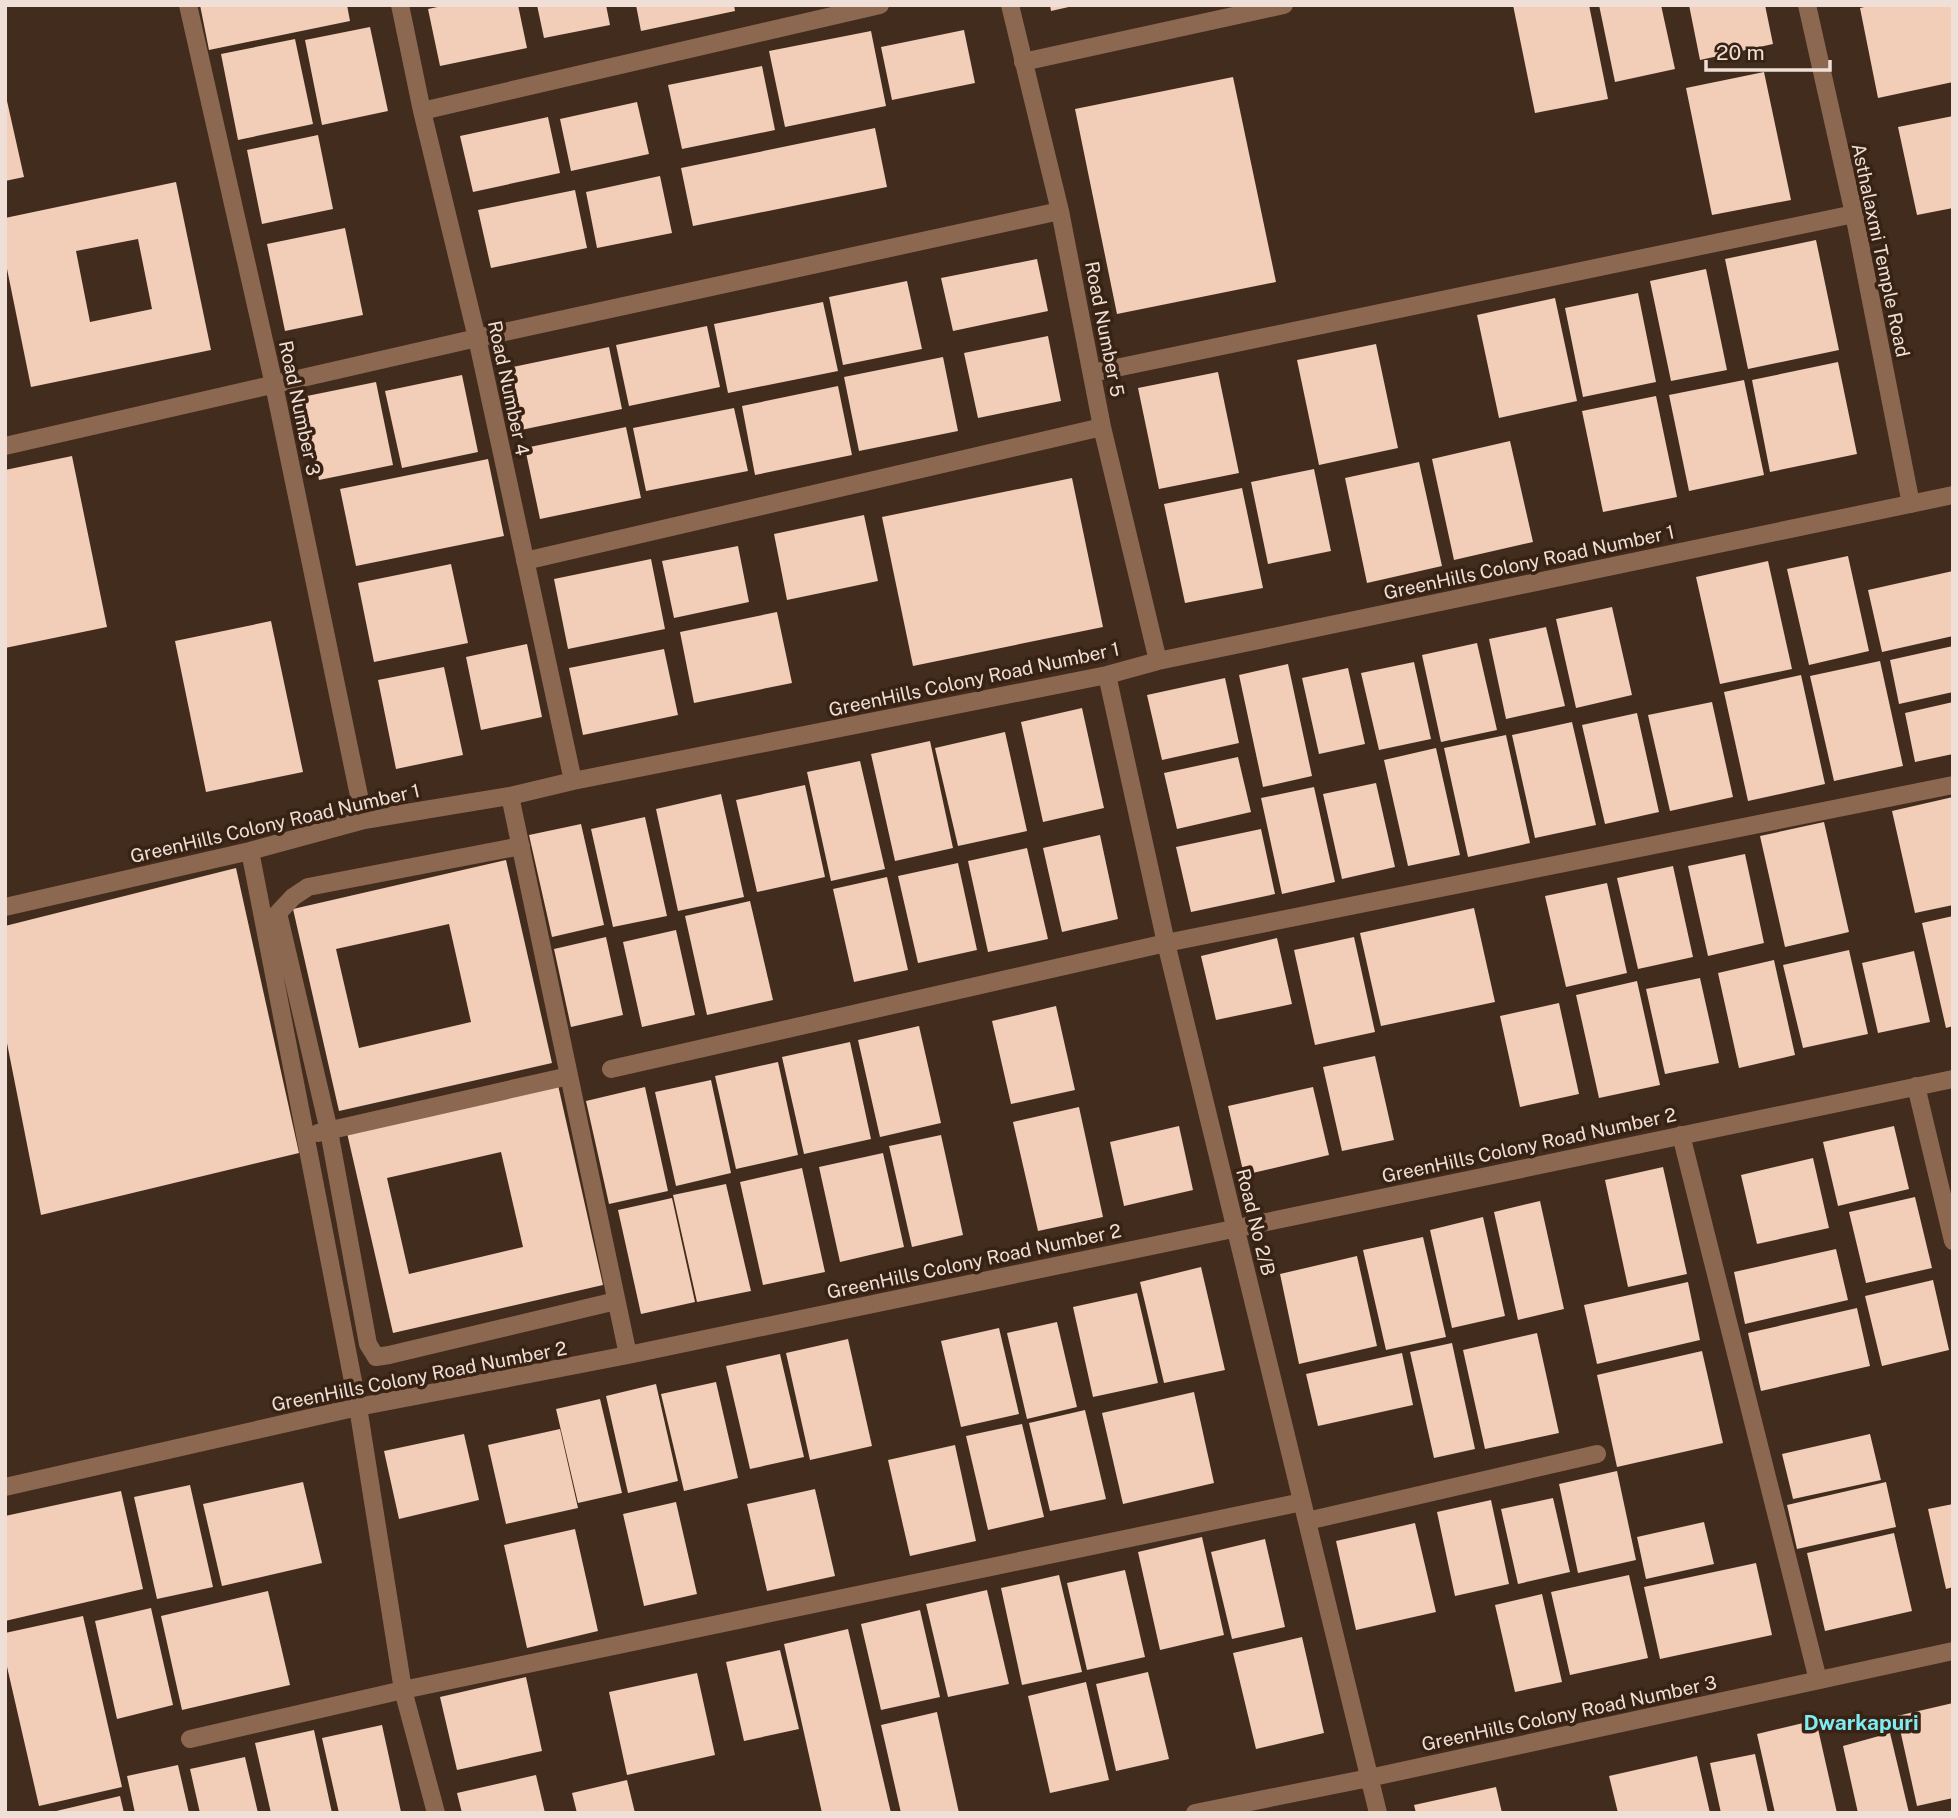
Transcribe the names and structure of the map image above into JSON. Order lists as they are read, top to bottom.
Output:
{
  "streets": {
    "street": [
      "Asthalaxmi Temple Road",
      "Road Number 5",
      "Road Number 4",
      "Road Number 3",
      "GreenHills Colony Road Number 1",
      "GreenHills Colony Road Number 2",
      "Road No 2/B",
      "GreenHills Colony Road Number 3"
    ]
  },
  "crossings": [
    ["Asthalaxmi Temple Road", "GreenHills Colony Road Number 1"],
    ["Road Number 5", "GreenHills Colony Road Number 1"],
    ["Road Number 4", "GreenHills Colony Road Number 1"],
    ["Road Number 3", "GreenHills Colony Road Number 1"],
    ["GreenHills Colony Road Number 1", "Road No 2/B"],
    ["GreenHills Colony Road Number 2", "Road No 2/B"],
    ["Road No 2/B", "GreenHills Colony Road Number 3"]
  ],
  "districts": ["Dwarkapuri"],
  "scale_bar": "20 m"
}
